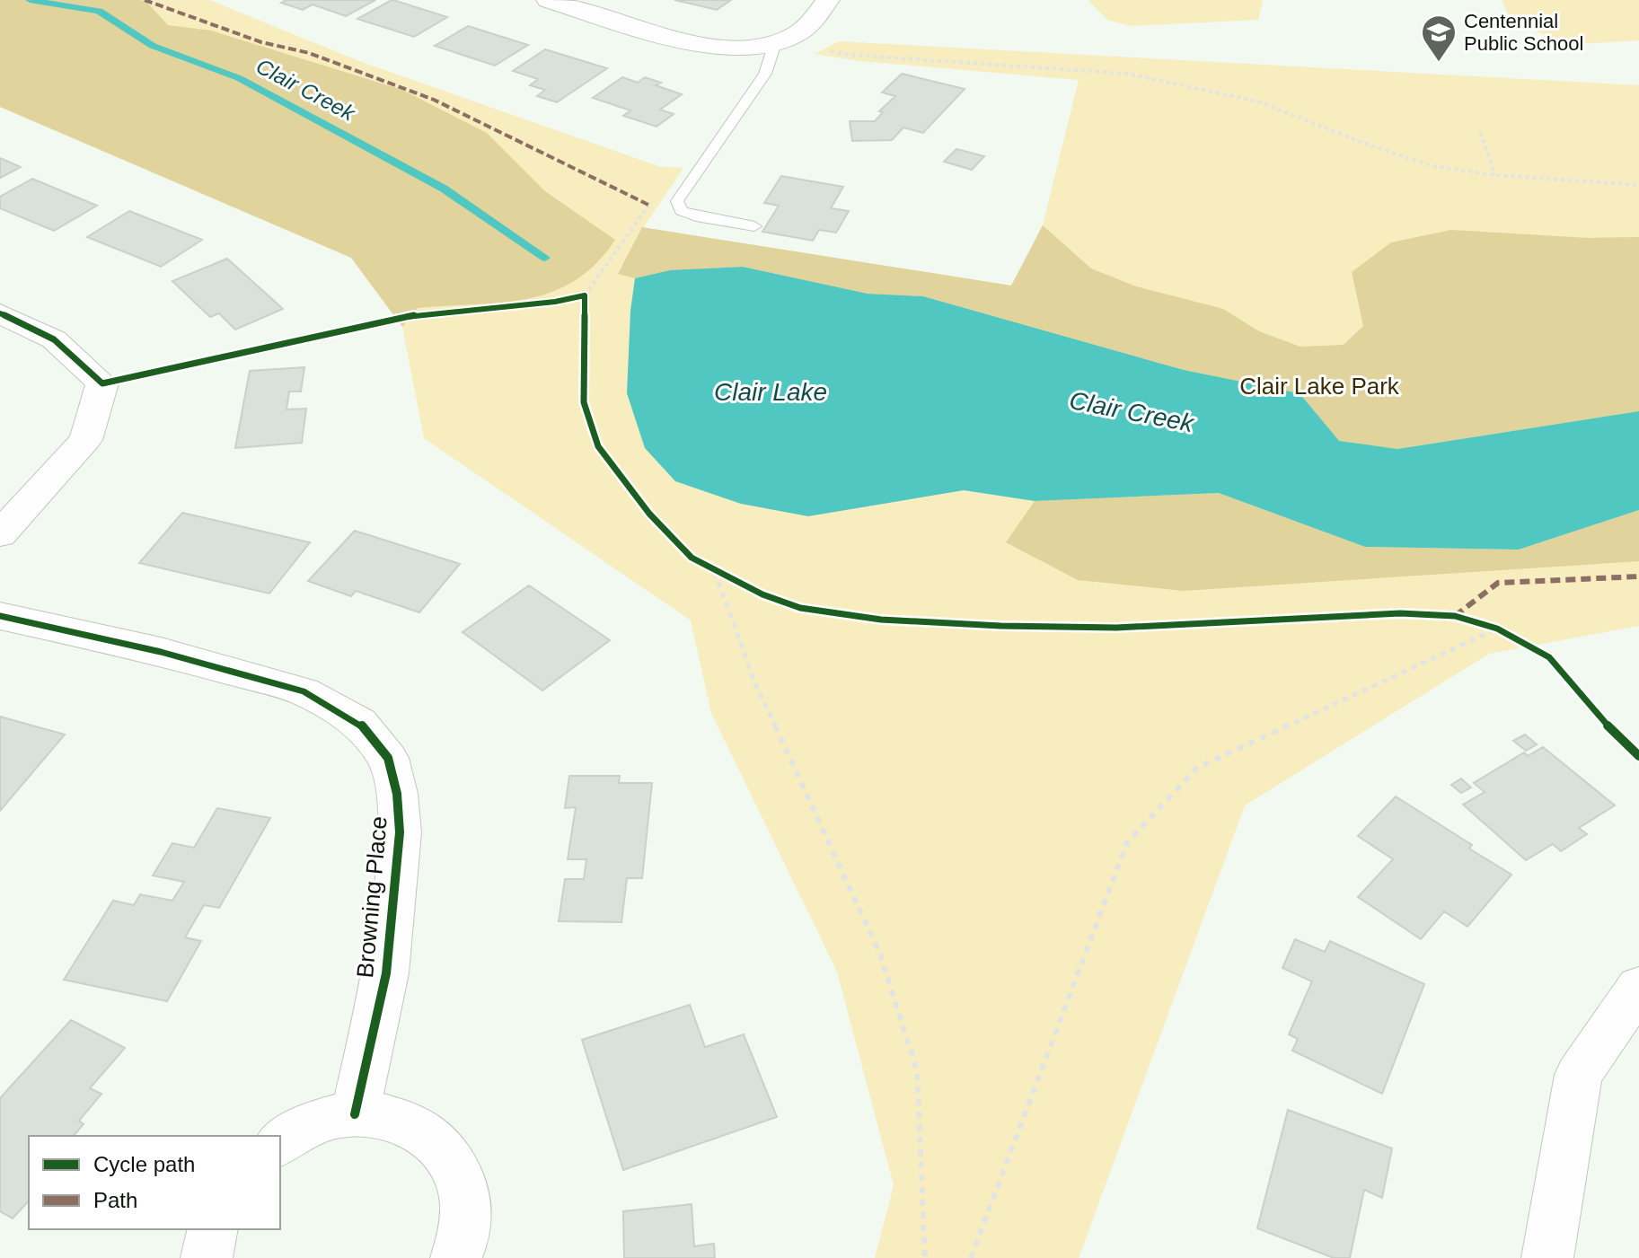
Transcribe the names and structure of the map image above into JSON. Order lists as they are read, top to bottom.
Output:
{
  "streets": {
    "street": ["Browning Place"]
  },
  "water": ["Clair Creek", "Clair Lake"],
  "parks": ["Clair Lake Park"],
  "places": {
    "school or university": ["Centennial Public School"]
  },
  "legend": ["Cycle path", "Path"]
}
